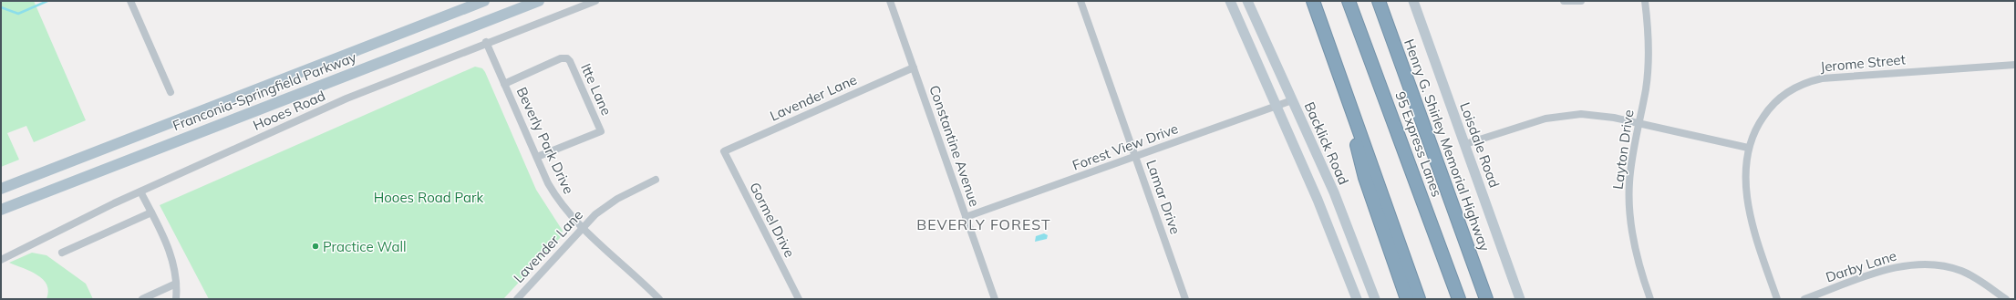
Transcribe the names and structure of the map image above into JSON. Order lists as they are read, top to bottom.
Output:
{
  "streets": {
    "highway": ["95 Express Lanes", "Henry G. Shirley Memorial Highway"],
    "main road": ["Franconia-Springfield Parkway", "Backlick Road", "Loisdale Road"],
    "street": [
      "Jerome Street",
      "Itte Lane",
      "Lavender Lane",
      "Hooes Road",
      "Beverly Park Drive",
      "Constantine Avenue",
      "Forest View Drive",
      "Layton Drive",
      "Lamar Drive",
      "Gormel Drive",
      "Darby Lane"
    ]
  },
  "crossings": [
    ["Itte Lane", "Beverly Park Drive"],
    ["Lavender Lane", "Beverly Park Drive"],
    ["Lavender Lane", "Constantine Avenue"],
    ["Lavender Lane", "Gormel Drive"],
    ["Hooes Road", "Beverly Park Drive"],
    ["Backlick Road", "Forest View Drive"],
    ["Constantine Avenue", "Forest View Drive"],
    ["Forest View Drive", "Lamar Drive"]
  ],
  "districts": ["BEVERLY FOREST"],
  "parks": ["Hooes Road Park"],
  "places": ["Practice Wall"]
}
